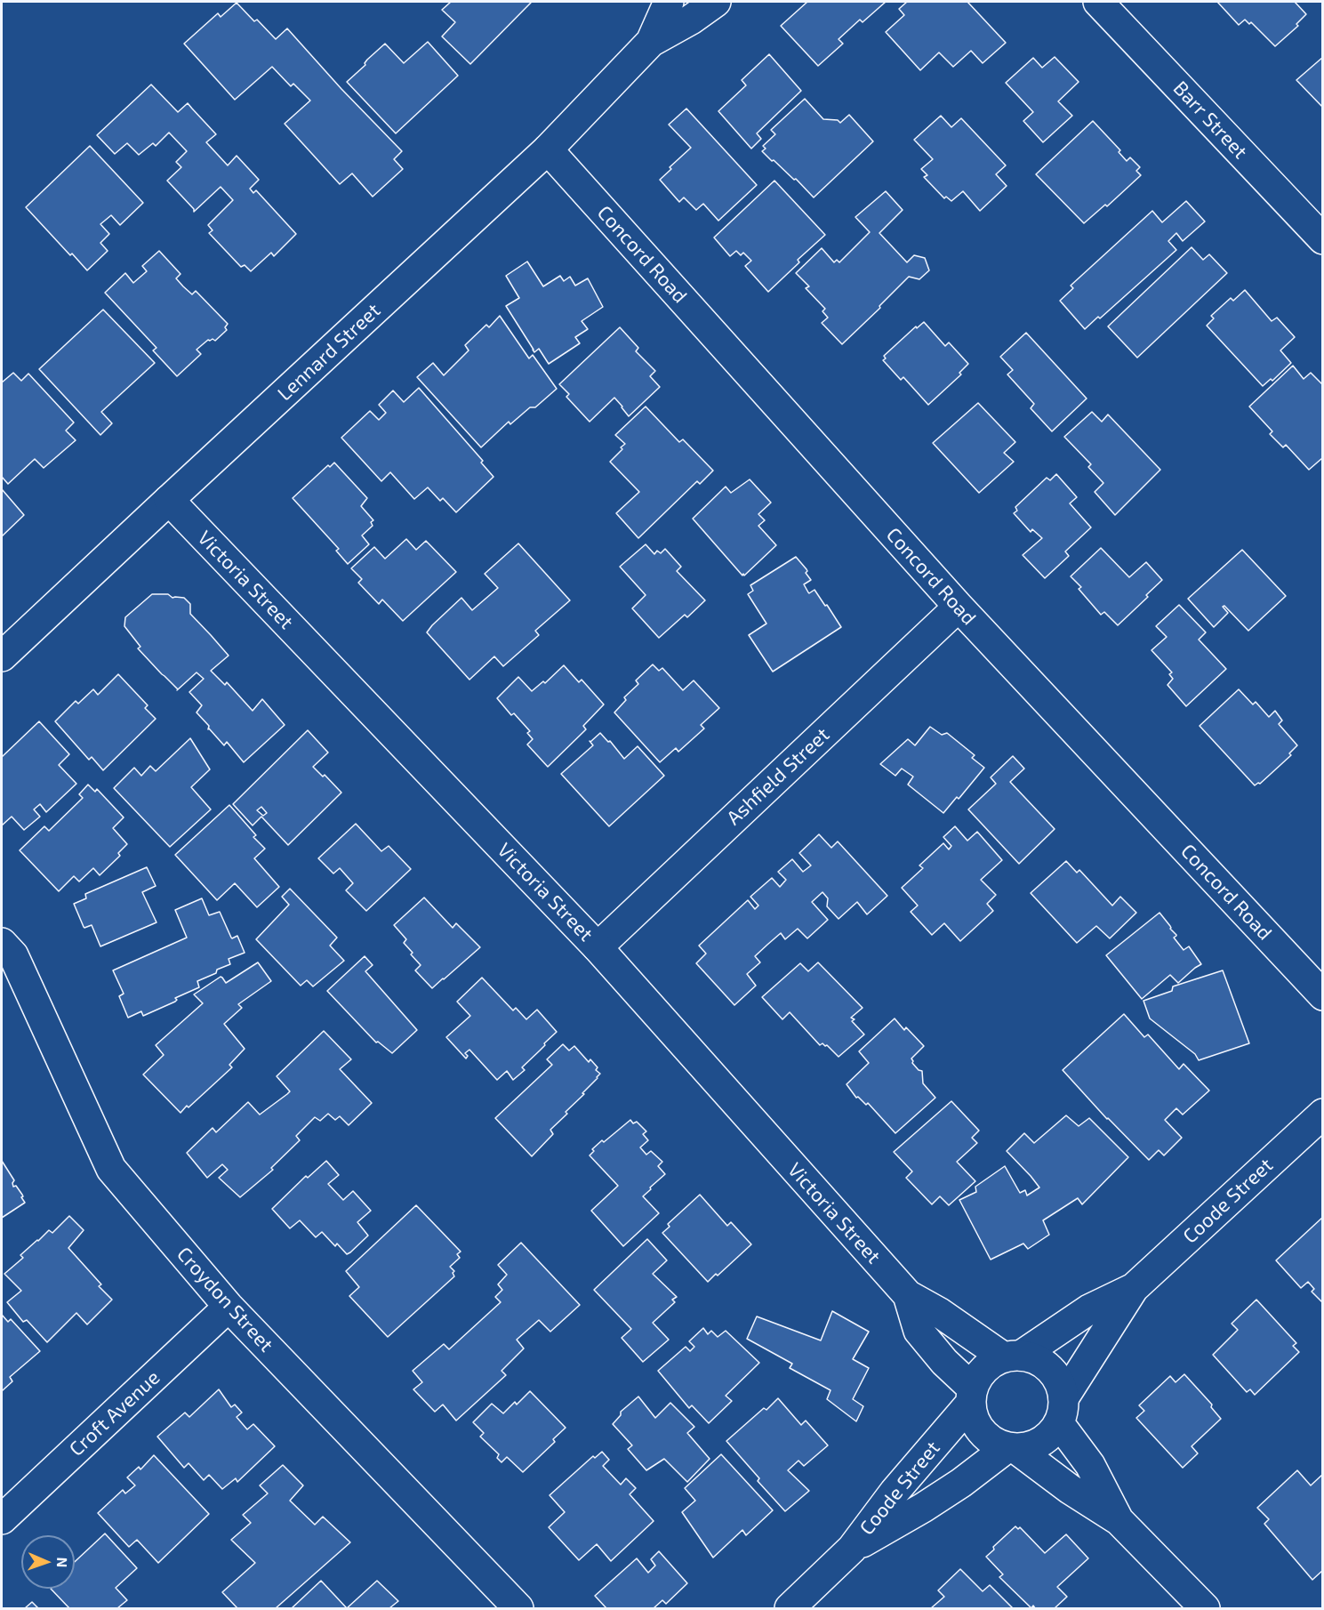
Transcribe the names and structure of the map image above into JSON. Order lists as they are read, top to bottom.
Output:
{
  "streets": {
    "street": [
      "Barr Street",
      "Concord Road",
      "Lennard Street",
      "Victoria Street",
      "Ashfield Street",
      "Coode Street",
      "Croydon Street",
      "Croft Avenue"
    ]
  },
  "crossings": [
    ["Concord Road", "Lennard Street"],
    ["Concord Road", "Ashfield Street"],
    ["Lennard Street", "Victoria Street"],
    ["Victoria Street", "Ashfield Street"],
    ["Victoria Street", "Coode Street"],
    ["Croydon Street", "Croft Avenue"]
  ],
  "north": "right"
}
